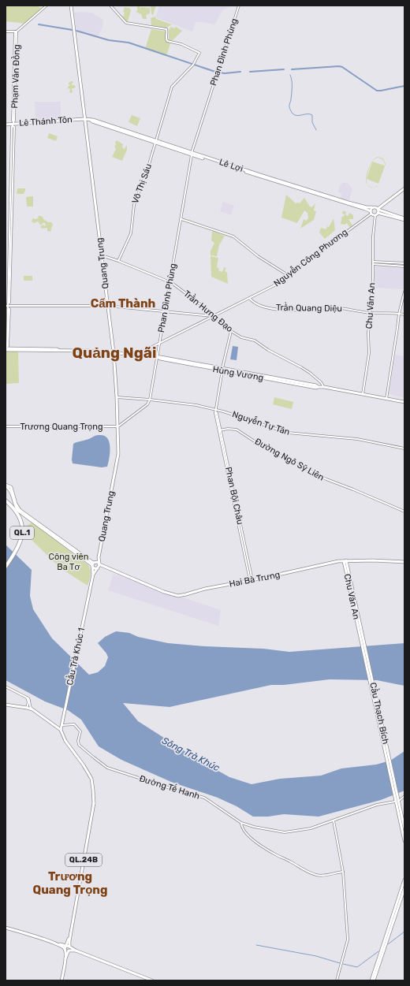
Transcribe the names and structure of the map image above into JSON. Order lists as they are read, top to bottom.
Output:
{
  "streets": {
    "highway": ["QL.1"],
    "main road": [
      "Lê Thánh Tôn",
      "Lê Lợi",
      "Quang Trung",
      "Chu Văn An",
      "Hùng Vương",
      "Hai Bà Trưng",
      "Cầu Trà Khúc 1",
      "Cầu Thạch Bích",
      "QL.24B"
    ],
    "street": [
      "Phan Đình Phùng",
      "Phạm Văn Đồng",
      "Võ Thị Sáu",
      "Nguyễn Công Phương",
      "Trần Quang Diệu",
      "Trần Hưng Đạo",
      "Nguyễn Tự Tân",
      "Trương Quang Trọng",
      "Đường Ngô Sỹ Liên",
      "Phan Bội Châu",
      "Đường Tế Hanh"
    ]
  },
  "crossings": [
    ["Phan Đình Phùng", "Lê Lợi"],
    ["Phan Đình Phùng", "Nguyễn Công Phương"],
    ["Phan Đình Phùng", "Trần Hưng Đạo"],
    ["Phan Đình Phùng", "Hùng Vương"],
    ["Phan Đình Phùng", "Nguyễn Tự Tân"],
    ["Phạm Văn Đồng", "Lê Thánh Tôn"],
    ["Phạm Văn Đồng", "Hùng Vương"],
    ["Lê Thánh Tôn", "Lê Lợi"],
    ["Lê Thánh Tôn", "Quang Trung"],
    ["Lê Lợi", "Võ Thị Sáu"],
    ["Lê Lợi", "Nguyễn Công Phương"],
    ["Lê Lợi", "Quang Trung"],
    ["Lê Lợi", "Chu Văn An"],
    ["Võ Thị Sáu", "Trần Hưng Đạo"],
    ["Nguyễn Công Phương", "Trần Quang Diệu"],
    ["Nguyễn Công Phương", "Trần Hưng Đạo"],
    ["Nguyễn Công Phương", "Hùng Vương"],
    ["Quang Trung", "Trần Hưng Đạo"],
    ["Quang Trung", "Hùng Vương"],
    ["Quang Trung", "Nguyễn Tự Tân"],
    ["Quang Trung", "Trương Quang Trọng"],
    ["Quang Trung", "Hai Bà Trưng"],
    ["Chu Văn An", "Trần Quang Diệu"],
    ["Chu Văn An", "Hùng Vương"],
    ["Chu Văn An", "Hai Bà Trưng"],
    ["Chu Văn An", "Cầu Thạch Bích"],
    ["Trần Hưng Đạo", "Hùng Vương"],
    ["Trần Hưng Đạo", "Phan Bội Châu"],
    ["Hùng Vương", "Phan Bội Châu"],
    ["Nguyễn Tự Tân", "Phan Bội Châu"],
    ["Đường Ngô Sỹ Liên", "Phan Bội Châu"],
    ["Phan Bội Châu", "Hai Bà Trưng"],
    ["Cầu Trà Khúc 1", "Đường Tế Hanh"],
    ["Cầu Trà Khúc 1", "QL.24B"],
    ["Cầu Thạch Bích", "Đường Tế Hanh"]
  ],
  "districts": ["Cẩm Thành", "Quảng Ngãi", "Trương Quang Trọng"],
  "water": ["Sông Trà Khúc"],
  "parks": ["Công viên Ba Tơ"]
}
